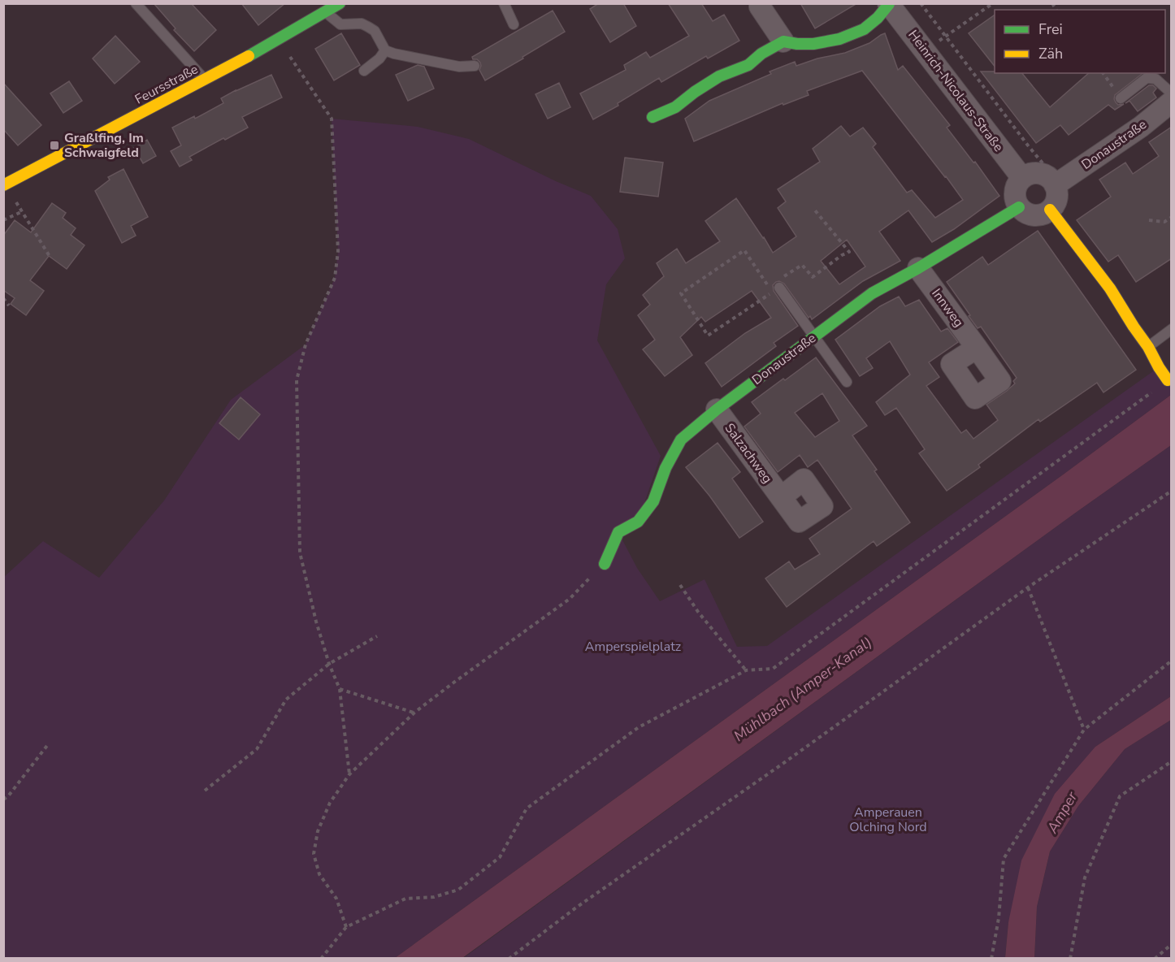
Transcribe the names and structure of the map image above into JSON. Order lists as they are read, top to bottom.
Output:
{
  "streets": {
    "street": [
      "Feursstraße",
      "Heinrich-Nicolaus-Straße",
      "Donaustraße",
      "Innweg",
      "Salzachweg"
    ]
  },
  "crossings": [
    ["Heinrich-Nicolaus-Straße", "Donaustraße"],
    ["Donaustraße", "Innweg"],
    ["Donaustraße", "Salzachweg"]
  ],
  "water": ["Mühlbach (Amper-Kanal)", "Amper"],
  "parks": ["Amperspielplatz", "Amperauen Olching Nord"],
  "places": {
    "transit": ["Graßlfing, Im Schwaigfeld"]
  },
  "legend": ["Frei", "Zäh"]
}
